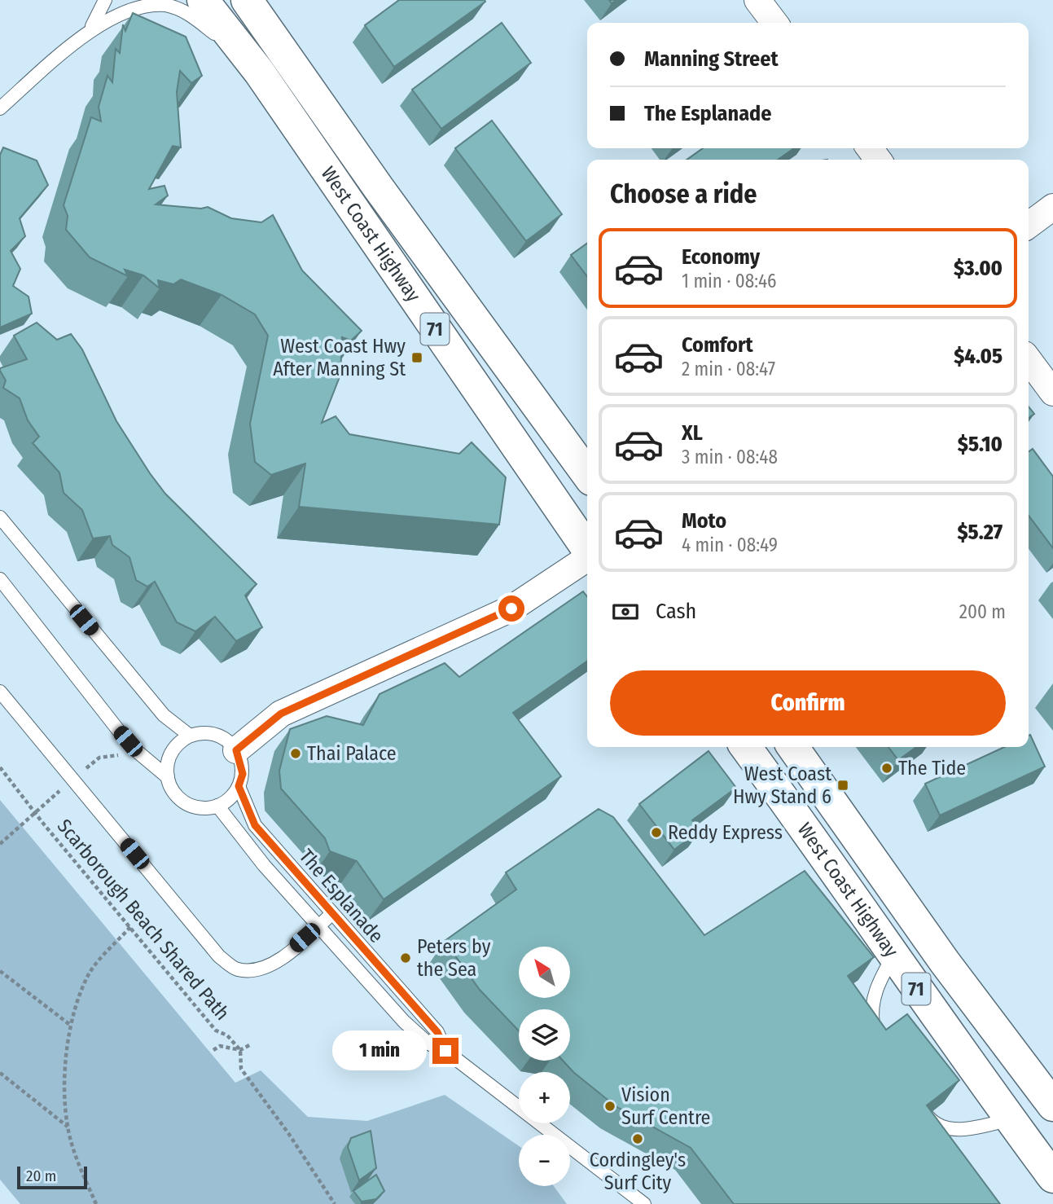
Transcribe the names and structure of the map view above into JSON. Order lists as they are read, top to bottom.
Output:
{
  "streets": {
    "highway": ["West Coast Highway", "71"],
    "lane": ["The Esplanade"],
    "path": ["Scarborough Beach Shared Path"]
  },
  "places": {
    "transit": ["West Coast Hwy After Manning St", "West Coast Hwy Stand 6"],
    "other": [
      "Thai Palace",
      "The Tide",
      "Reddy Express",
      "Peters by the Sea",
      "Vision Surf Centre",
      "Cordingley's Surf City"
    ]
  },
  "scale_bar": "20 m",
  "north": "top left",
  "page": {
    "banner": ["Manning Street", "The Esplanade"],
    "heading": "Choose a ride",
    "list": [
      {
        "name": "Economy",
        "note": "1 min · 08:46",
        "value": "$3.00"
      },
      {
        "name": "Comfort",
        "note": "2 min · 08:47",
        "value": "$4.05"
      },
      {
        "name": "XL",
        "note": "3 min · 08:48",
        "value": "$5.10"
      },
      {
        "name": "Moto",
        "note": "4 min · 08:49",
        "value": "$5.27"
      }
    ],
    "pay": ["Cash", "200 m"],
    "buttons": "Confirm",
    "map_buttons": ["+", "−"],
    "bubble": "1 min",
    "scale": "20 m"
  }
}
